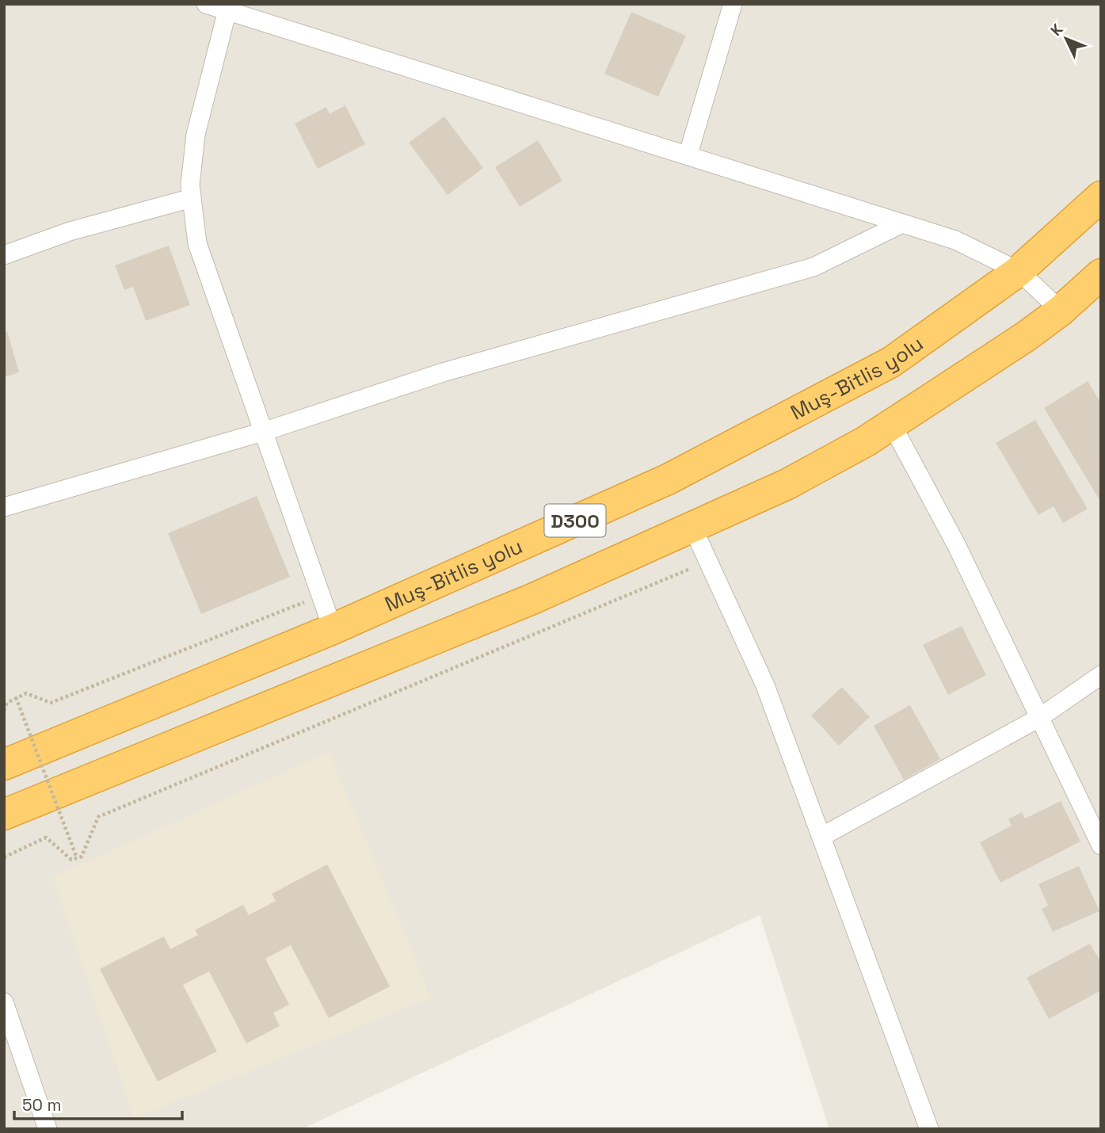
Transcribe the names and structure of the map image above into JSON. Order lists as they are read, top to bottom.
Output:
{
  "streets": {
    "highway": ["Muş-Bitlis yolu", "D300"]
  },
  "scale_bar": "50 m",
  "north": "top left"
}
